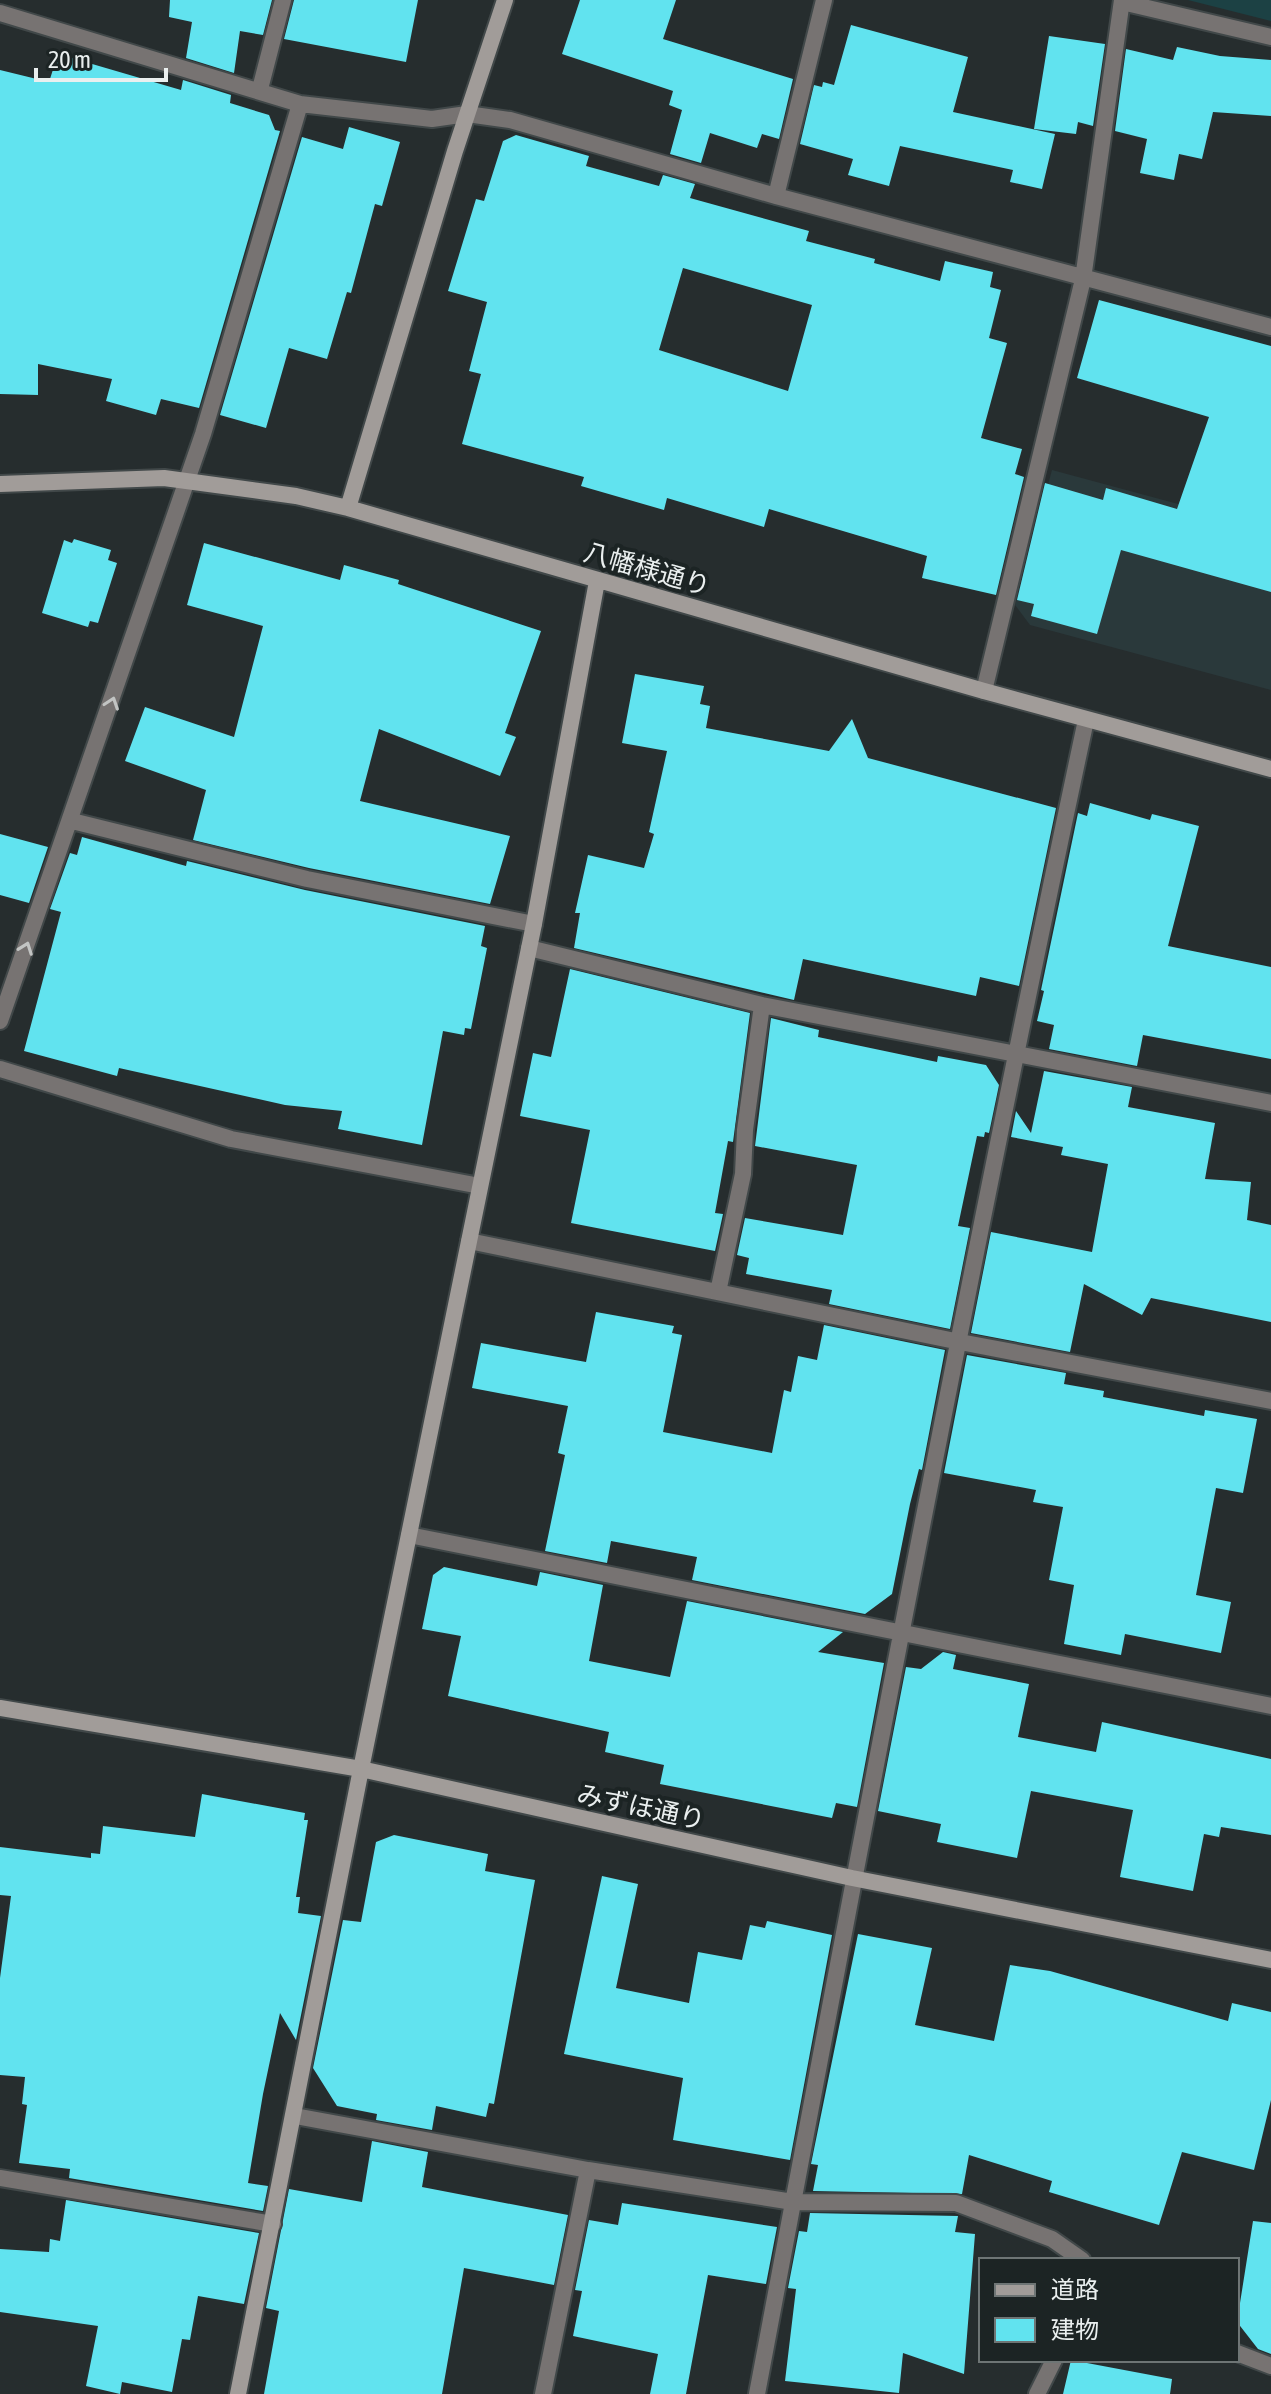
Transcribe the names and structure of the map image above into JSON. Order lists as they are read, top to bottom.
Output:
{
  "streets": {
    "street": ["八幡様通り", "みずほ通り"]
  },
  "legend": ["道路", "建物"],
  "scale_bar": "20 m"
}
